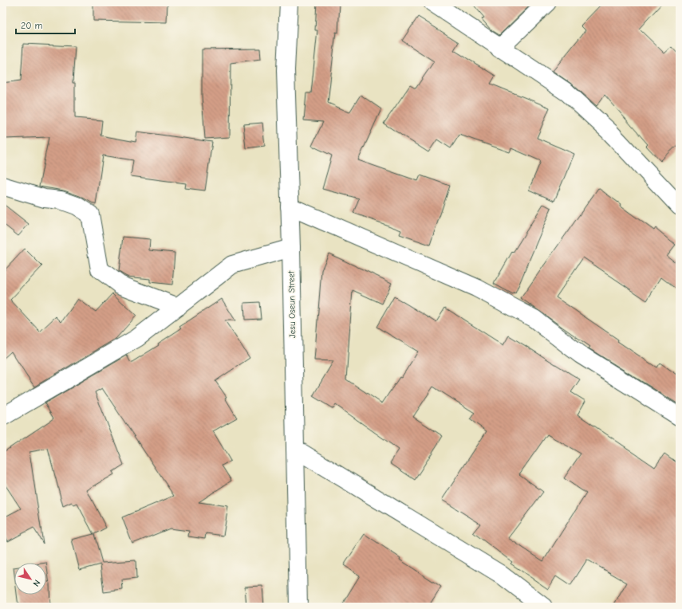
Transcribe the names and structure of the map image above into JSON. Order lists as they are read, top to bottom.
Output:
{
  "streets": {
    "street": ["Jesu Oseun Street"]
  },
  "scale_bar": "20 m",
  "north": "bottom right"
}
